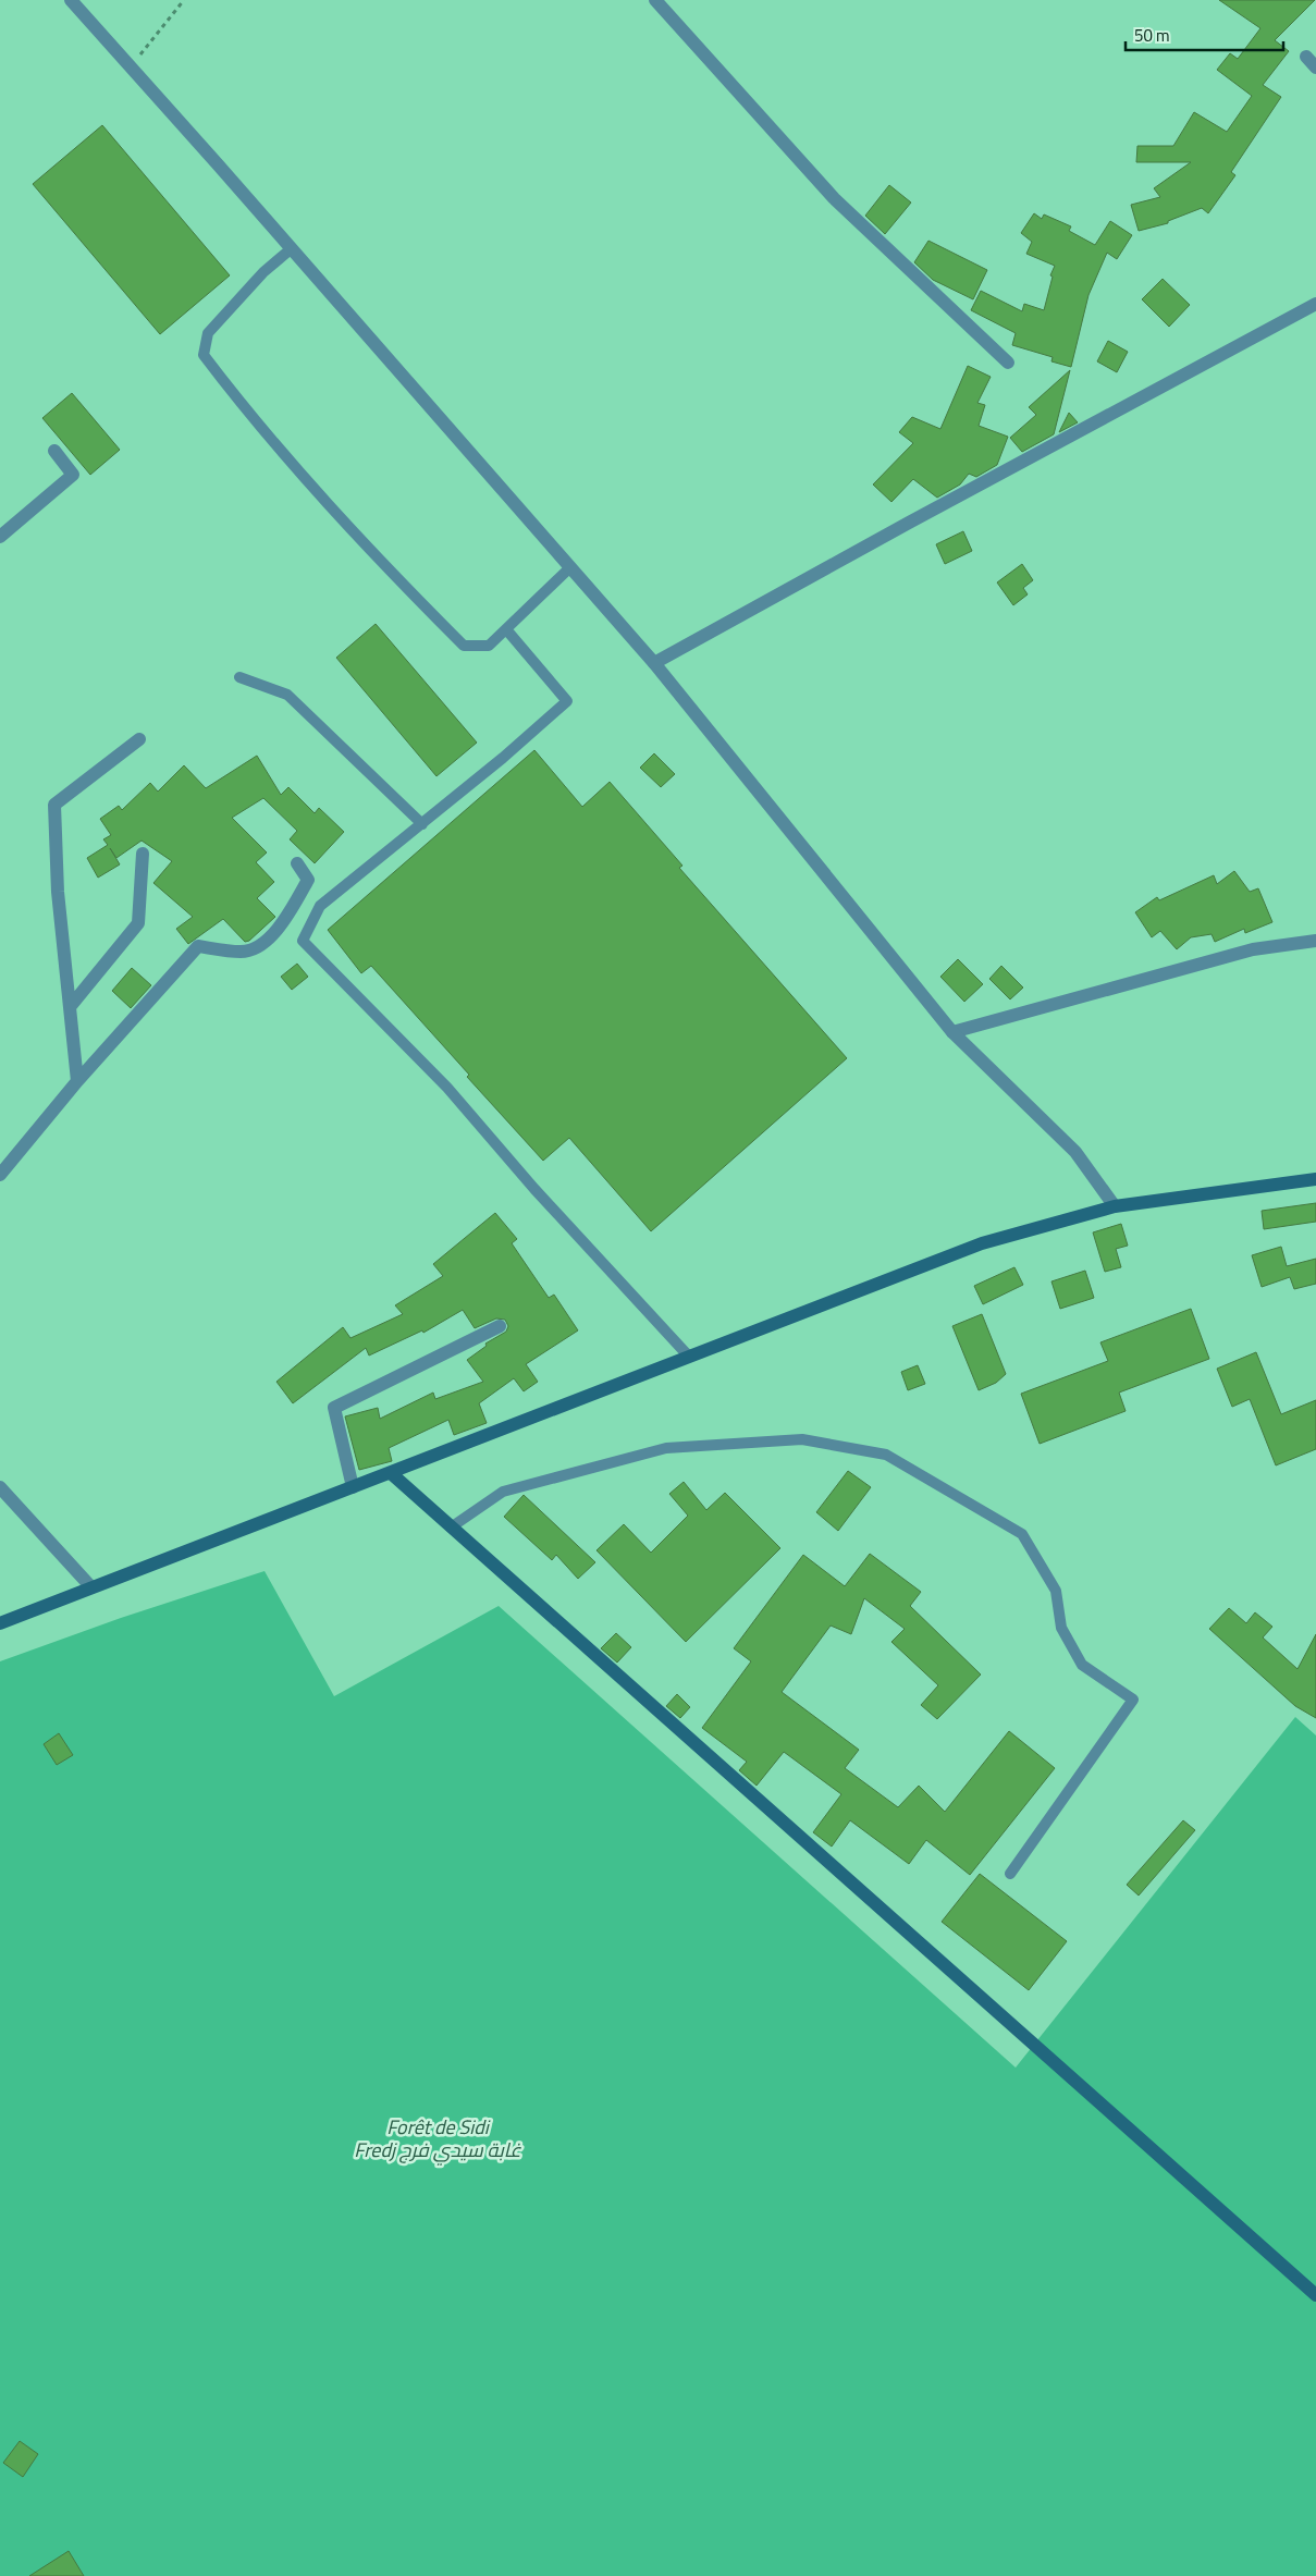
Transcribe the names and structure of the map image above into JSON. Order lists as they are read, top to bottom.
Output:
{
  "parks": ["Forêt de Sidi Fredj غابة سيدي فرج"],
  "scale_bar": "50 m"
}
